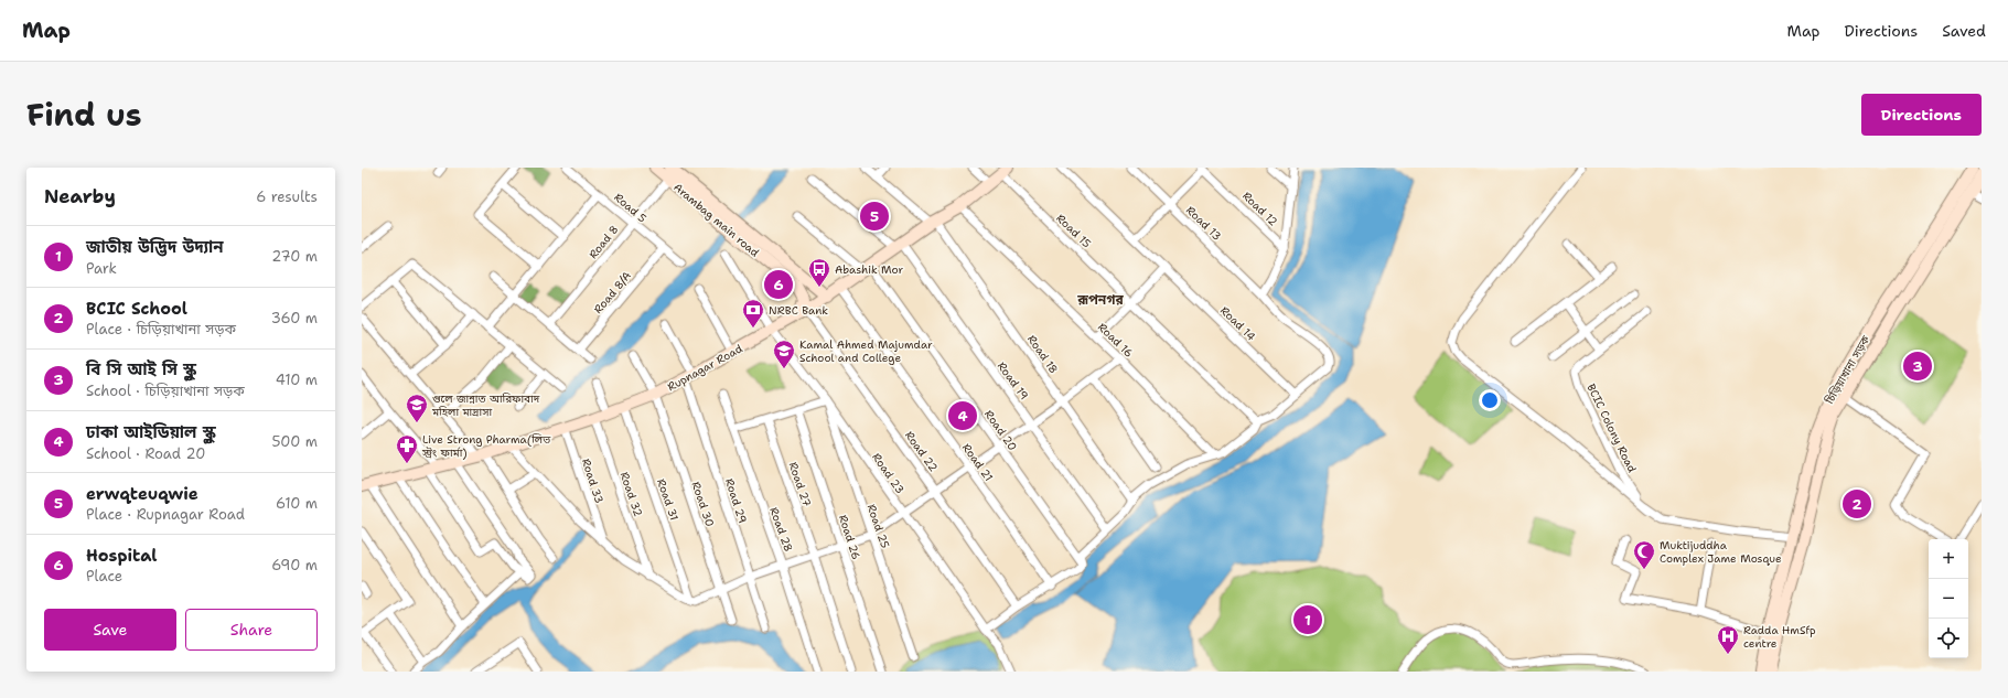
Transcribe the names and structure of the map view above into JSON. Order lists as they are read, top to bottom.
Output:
{
  "streets": {
    "main road": ["Arambag main road", "Rupnagar Road", "চিড়িয়াখানা সড়ক"],
    "street": [
      "Road 5",
      "Road 12",
      "Road 13",
      "Road 15",
      "Road 8",
      "Road 8/A",
      "Road 14",
      "Road 16",
      "Road 18",
      "Road 19",
      "BCIC Colony Road",
      "Road 20",
      "Road 22",
      "Road 21",
      "Road 23",
      "Road 33",
      "Road 27",
      "Road 32",
      "Road 31",
      "Road 29",
      "Road 30",
      "Road 25",
      "Road 28",
      "Road 26"
    ]
  },
  "crossings": [
    ["Road 5", "Road 8"],
    ["Road 5", "Road 8/A"],
    ["Arambag main road", "Road 8"],
    ["Arambag main road", "Rupnagar Road"],
    ["Arambag main road", "Road 22"],
    ["Road 13", "Road 14"],
    ["Road 15", "Rupnagar Road"],
    ["Road 16", "Rupnagar Road"],
    ["Road 18", "Rupnagar Road"],
    ["Rupnagar Road", "Road 19"],
    ["Rupnagar Road", "Road 20"],
    ["Rupnagar Road", "Road 22"],
    ["Rupnagar Road", "Road 21"],
    ["Rupnagar Road", "Road 23"],
    ["Rupnagar Road", "Road 33"],
    ["Rupnagar Road", "Road 32"],
    ["Rupnagar Road", "Road 31"],
    ["Rupnagar Road", "Road 29"],
    ["Rupnagar Road", "Road 30"],
    ["চিড়িয়াখানা সড়ক", "BCIC Colony Road"],
    ["Road 23", "Road 25"]
  ],
  "districts": ["রূপনগর"],
  "places": {
    "bus stop": ["Abashik Mor"],
    "bank": ["NRBC Bank"],
    "school or university": ["Kamal Ahmed Majumdar School and College", "গুলে জান্নাত আরিফাবাদ মহিলা মাদ্রাসা"],
    "pharmacy": ["Live Strong Pharma(লিভ স্ট্রং ফার্মা)"],
    "mosque": ["Muktijuddha Complex Jame Mosque"],
    "hospital": ["Radda HmSfp centre"]
  },
  "page": {
    "header": "Map",
    "nav": ["Map", "Directions", "Saved"],
    "title": "Find us",
    "buttons": [
      "Directions",
      ["Save", "Share"]
    ],
    "heading": ["Nearby", "6 results"],
    "pins": [
      "5",
      "6",
      "3",
      "4",
      "2",
      "1"
    ],
    "list": [
      {
        "mark": "1",
        "name": "জাতীয় উদ্ভিদ উদ্যান",
        "note": "Park",
        "value": "270 m"
      },
      {
        "mark": "2",
        "name": "BCIC School",
        "note": "Place · চিড়িয়াখানা সড়ক",
        "value": "360 m"
      },
      {
        "mark": "3",
        "name": "বি সি আই সি স্কুল",
        "note": "School · চিড়িয়াখানা সড়ক",
        "value": "410 m"
      },
      {
        "mark": "4",
        "name": "ঢাকা আইডিয়াল স্কুল",
        "note": "School · Road 20",
        "value": "500 m"
      },
      {
        "mark": "5",
        "name": "erwqteuqwie",
        "note": "Place · Rupnagar Road",
        "value": "610 m"
      },
      {
        "mark": "6",
        "name": "Hospital",
        "note": "Place",
        "value": "690 m"
      }
    ],
    "map_buttons": ["+", "−"]
  }
}
